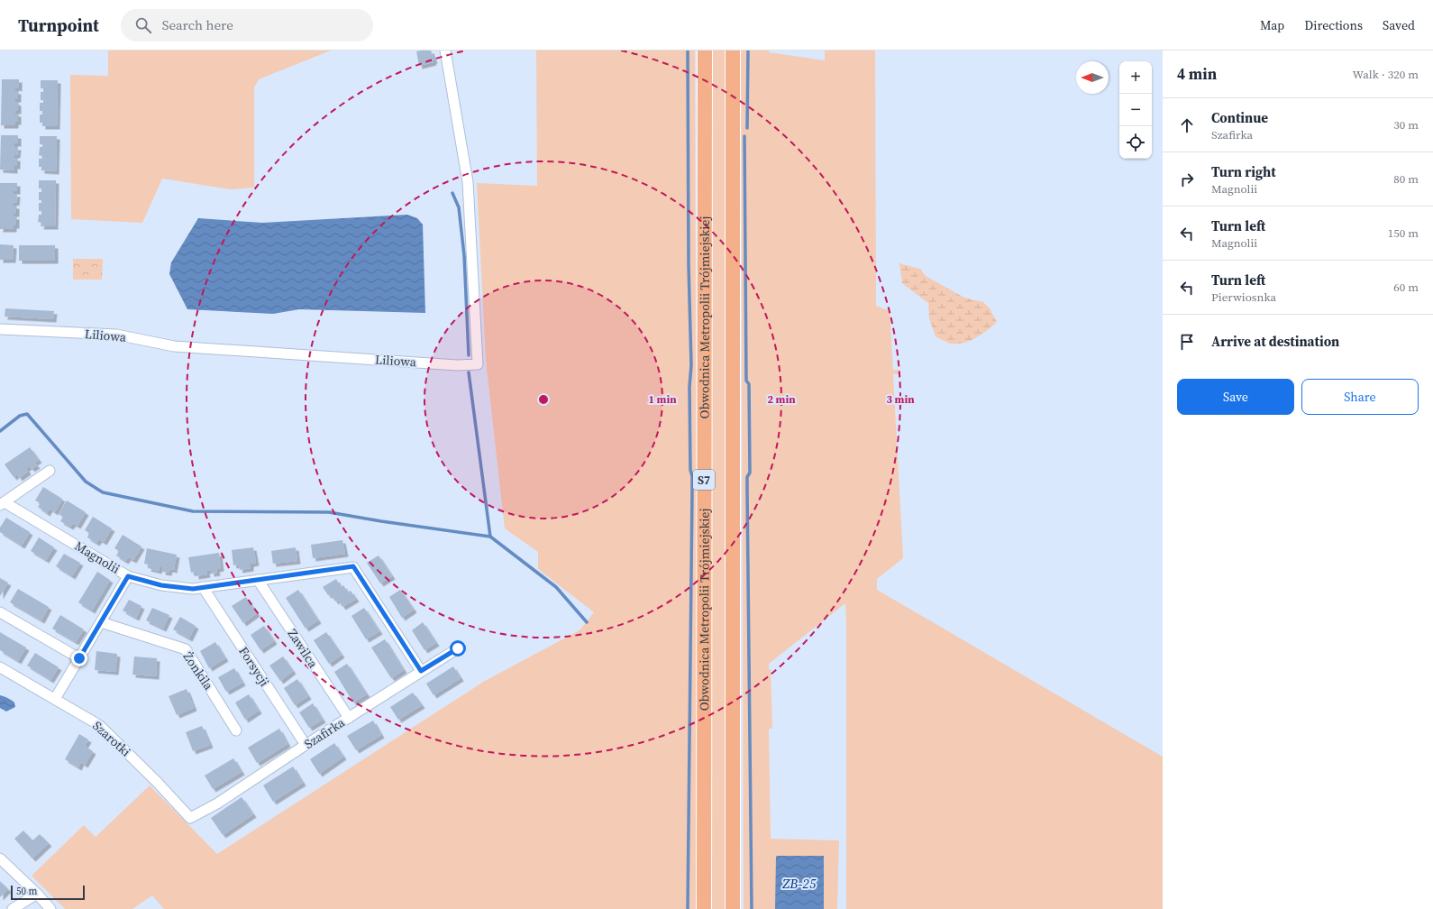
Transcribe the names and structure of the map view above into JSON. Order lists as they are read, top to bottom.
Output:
{
  "streets": {
    "highway": ["Obwodnica Metropolii Trójmiejskiej", "S7"],
    "street": [
      "Liliowa",
      "Magnolii",
      "Zawilca",
      "Forsycji",
      "Żonkila",
      "Szafirka",
      "Szarotki"
    ]
  },
  "crossings": [
    ["Magnolii", "Zawilca"],
    ["Magnolii", "Forsycji"],
    ["Magnolii", "Szafirka"],
    ["Zawilca", "Szafirka"],
    ["Forsycji", "Szafirka"],
    ["Szafirka", "Szarotki"]
  ],
  "water": ["ZB-25"],
  "scale_bar": "50 m",
  "north": "left",
  "page": {
    "header": "Turnpoint",
    "search": "Search here",
    "nav": ["Map", "Directions", "Saved"],
    "heading": ["4 min", "Walk · 320 m"],
    "map_buttons": ["+", "−"],
    "list": [
      ["Continue", "Szafirka", "30 m"],
      ["Turn right", "Magnolii", "80 m"],
      ["Turn left", "Magnolii", "150 m"],
      ["Turn left", "Pierwiosnka", "60 m"],
      "Arrive at destination"
    ],
    "buttons": ["Save", "Share"],
    "scale": "50 m"
  },
  "rings": ["1 min", "2 min", "3 min"]
}
